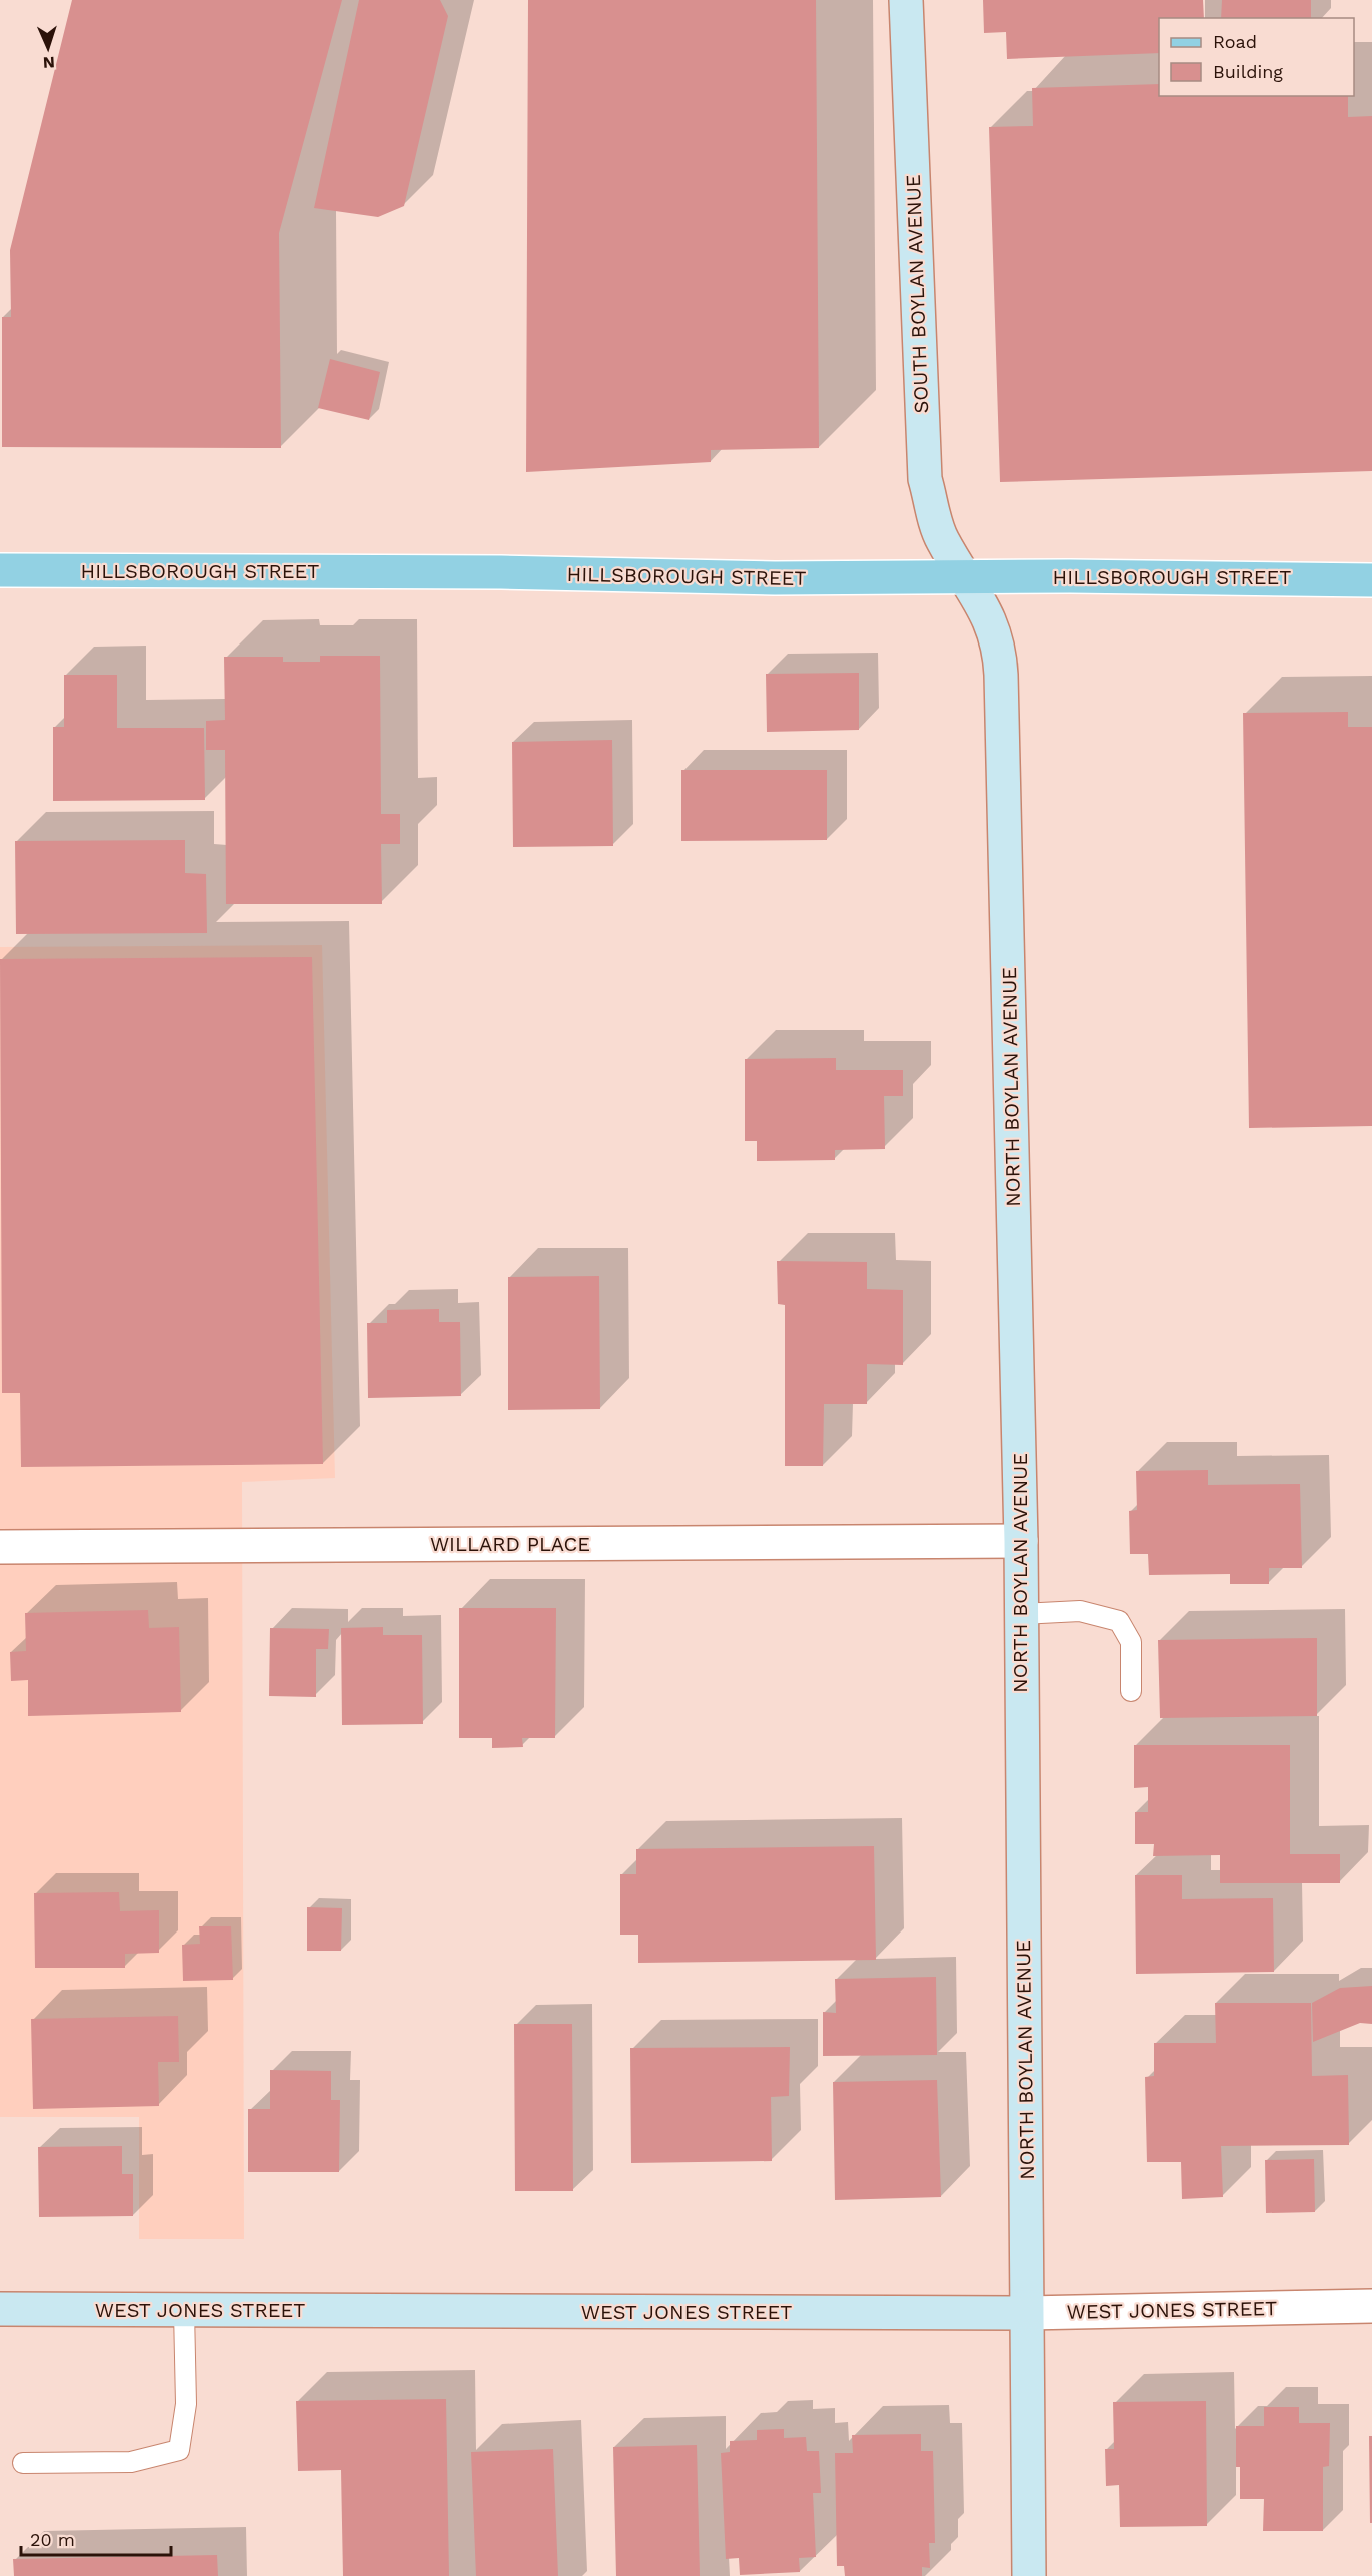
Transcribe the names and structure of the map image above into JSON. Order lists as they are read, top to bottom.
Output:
{
  "streets": {
    "main road": ["HILLSBOROUGH STREET"],
    "street": [
      "SOUTH BOYLAN AVENUE",
      "NORTH BOYLAN AVENUE",
      "WILLARD PLACE",
      "WEST JONES STREET"
    ]
  },
  "crossings": [
    ["SOUTH BOYLAN AVENUE", "HILLSBOROUGH STREET"],
    ["SOUTH BOYLAN AVENUE", "NORTH BOYLAN AVENUE"],
    ["HILLSBOROUGH STREET", "NORTH BOYLAN AVENUE"],
    ["NORTH BOYLAN AVENUE", "WILLARD PLACE"],
    ["NORTH BOYLAN AVENUE", "WEST JONES STREET"]
  ],
  "legend": ["Road", "Building"],
  "scale_bar": "20 m",
  "north": "bottom"
}
